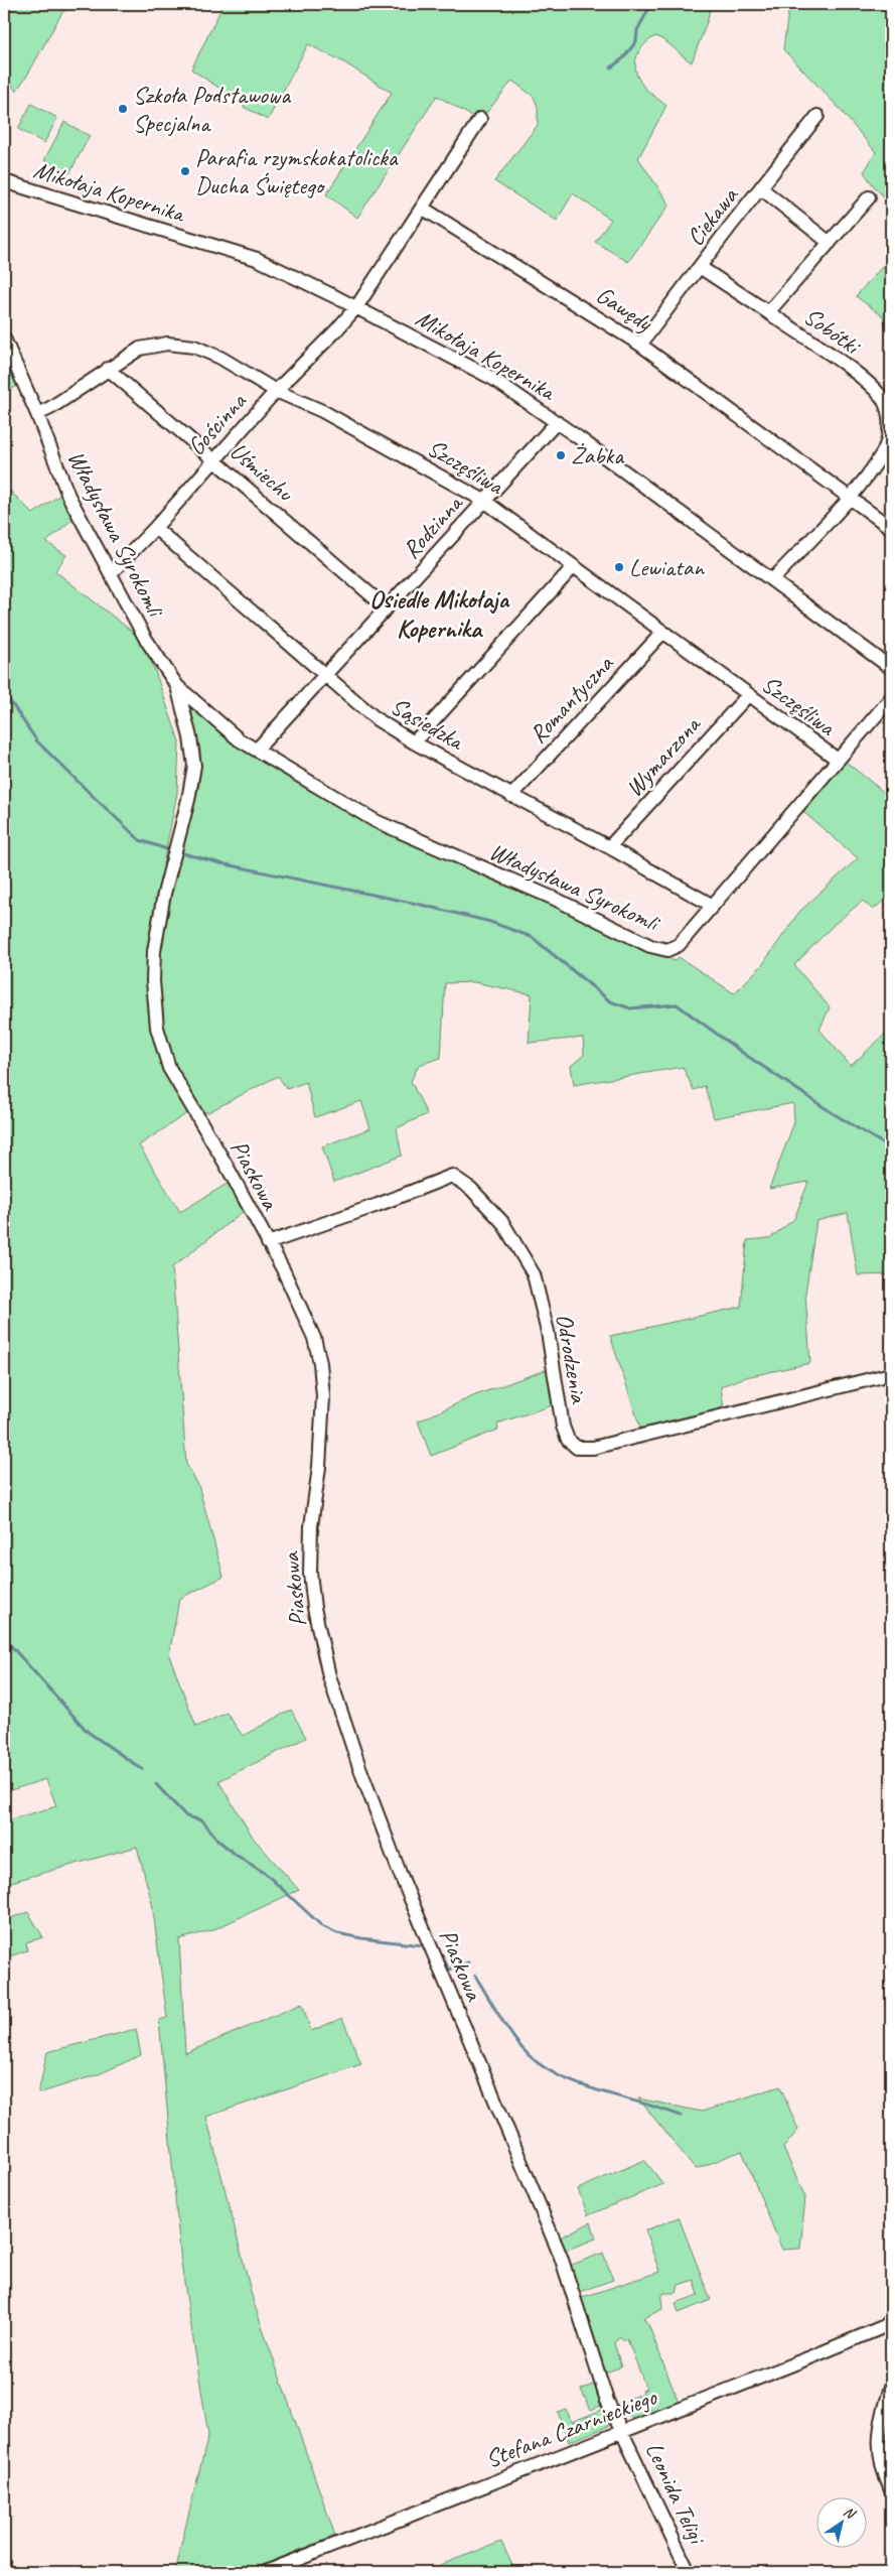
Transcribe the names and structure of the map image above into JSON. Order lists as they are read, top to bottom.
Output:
{
  "streets": {
    "street": [
      "Mikołaja Kopernika",
      "Ciekawa",
      "Gawędy",
      "Sobótki",
      "Gościnna",
      "Szczęśliwa",
      "Uśmiechu",
      "Rodzinna",
      "Władysława Syrokomli",
      "Romantyczna",
      "Sąsiedzka",
      "Wymarzona",
      "Piaskowa",
      "Odrodzenia",
      "Stefana Czarnieckiego",
      "Leonida Teligi"
    ]
  },
  "crossings": [
    ["Mikołaja Kopernika", "Sobótki"],
    ["Mikołaja Kopernika", "Gościnna"],
    ["Mikołaja Kopernika", "Rodzinna"],
    ["Ciekawa", "Gawędy"],
    ["Gawędy", "Sobótki"],
    ["Gościnna", "Szczęśliwa"],
    ["Gościnna", "Uśmiechu"],
    ["Gościnna", "Władysława Syrokomli"],
    ["Gościnna", "Sąsiedzka"],
    ["Szczęśliwa", "Uśmiechu"],
    ["Szczęśliwa", "Rodzinna"],
    ["Szczęśliwa", "Władysława Syrokomli"],
    ["Szczęśliwa", "Romantyczna"],
    ["Szczęśliwa", "Wymarzona"],
    ["Uśmiechu", "Rodzinna"],
    ["Rodzinna", "Władysława Syrokomli"],
    ["Rodzinna", "Sąsiedzka"],
    ["Władysława Syrokomli", "Sąsiedzka"],
    ["Władysława Syrokomli", "Piaskowa"],
    ["Romantyczna", "Sąsiedzka"],
    ["Sąsiedzka", "Wymarzona"],
    ["Piaskowa", "Odrodzenia"],
    ["Piaskowa", "Stefana Czarnieckiego"],
    ["Piaskowa", "Leonida Teligi"],
    ["Stefana Czarnieckiego", "Leonida Teligi"]
  ],
  "districts": ["Osiedle Mikołaja Kopernika"],
  "places": [
    "Szkoła Podstawowa Specjalna",
    "Parafia rzymskokatolicka Ducha Świętego",
    "Żabka",
    "Lewiatan"
  ],
  "north": "top right"
}
